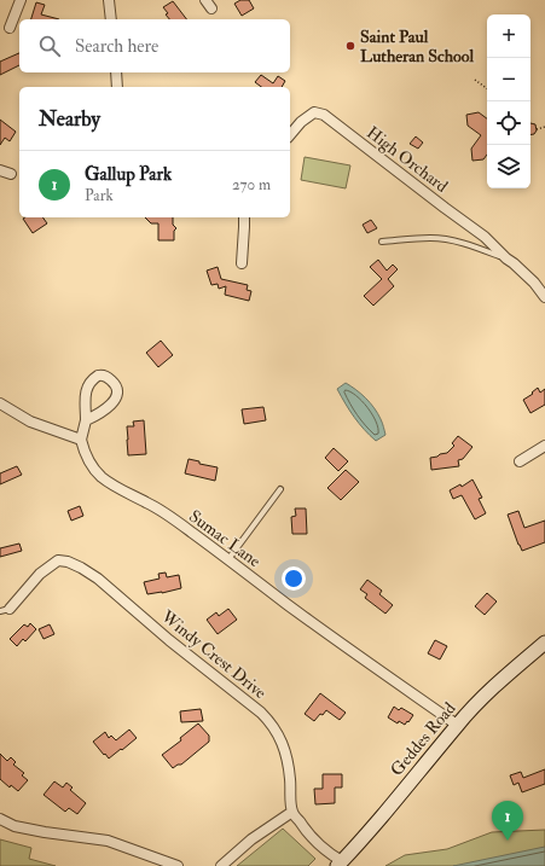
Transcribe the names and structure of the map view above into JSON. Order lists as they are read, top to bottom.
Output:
{
  "streets": {
    "main road": ["Geddes Road"],
    "street": ["High Orchard", "Sumac Lane", "Windy Crest Drive"]
  },
  "crossings": [
    ["Sumac Lane", "Geddes Road"]
  ],
  "places": ["Saint Paul Lutheran School"],
  "page": {
    "map_buttons": ["+", "−"],
    "search": "Search here",
    "heading": "Nearby",
    "list": [
      {
        "mark": "1",
        "name": "Gallup Park",
        "note": "Park",
        "value": "270 m"
      }
    ],
    "pins": "1"
  }
}
